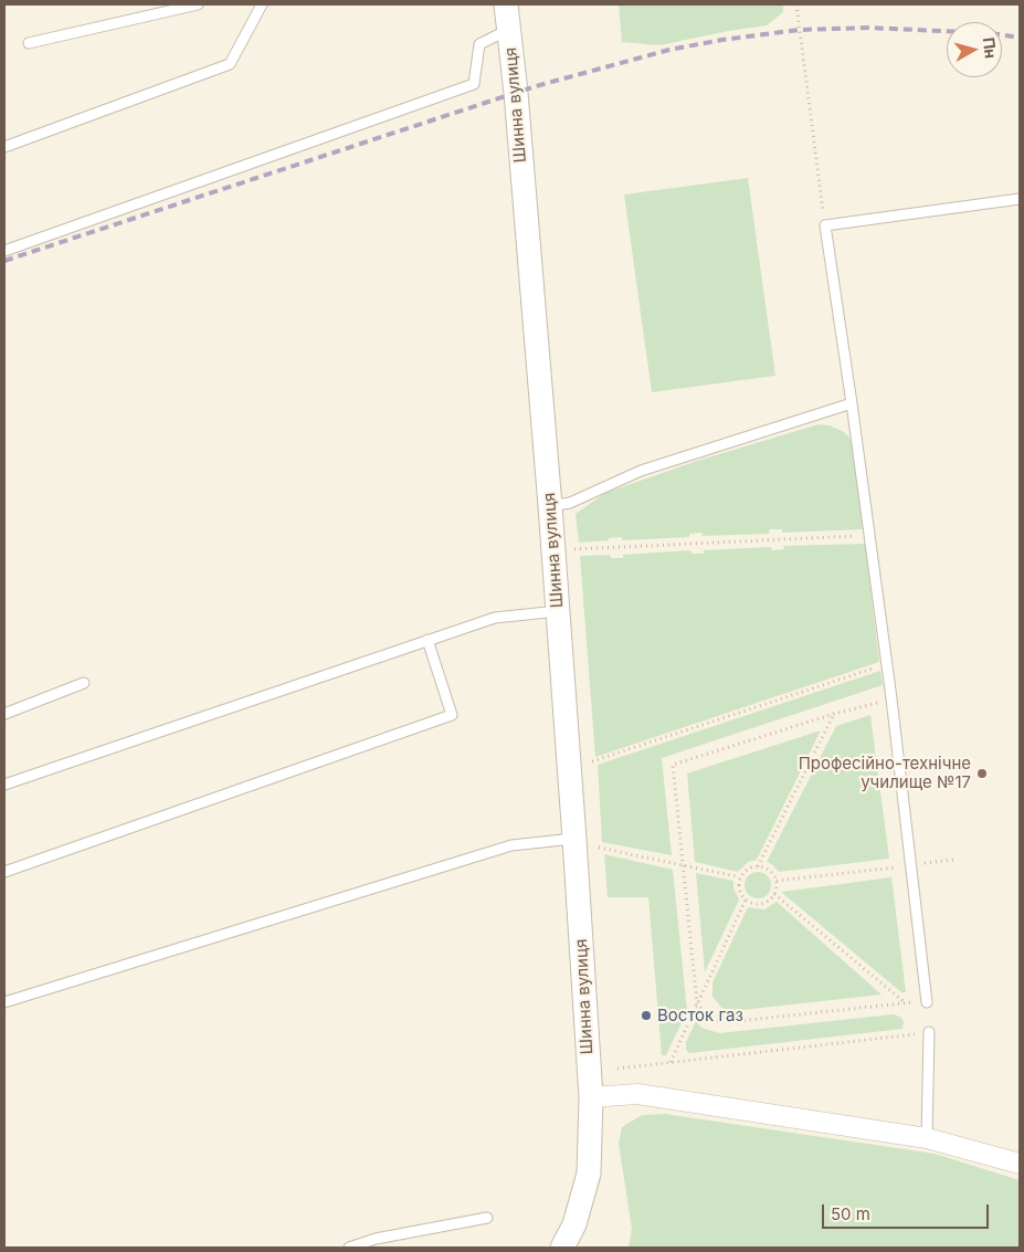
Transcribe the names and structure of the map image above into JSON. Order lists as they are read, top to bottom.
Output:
{
  "streets": {
    "street": ["Шинна вулиця"]
  },
  "places": ["Професійно-технічне училище №17", "Восток газ"],
  "scale_bar": "50 m",
  "north": "right"
}
